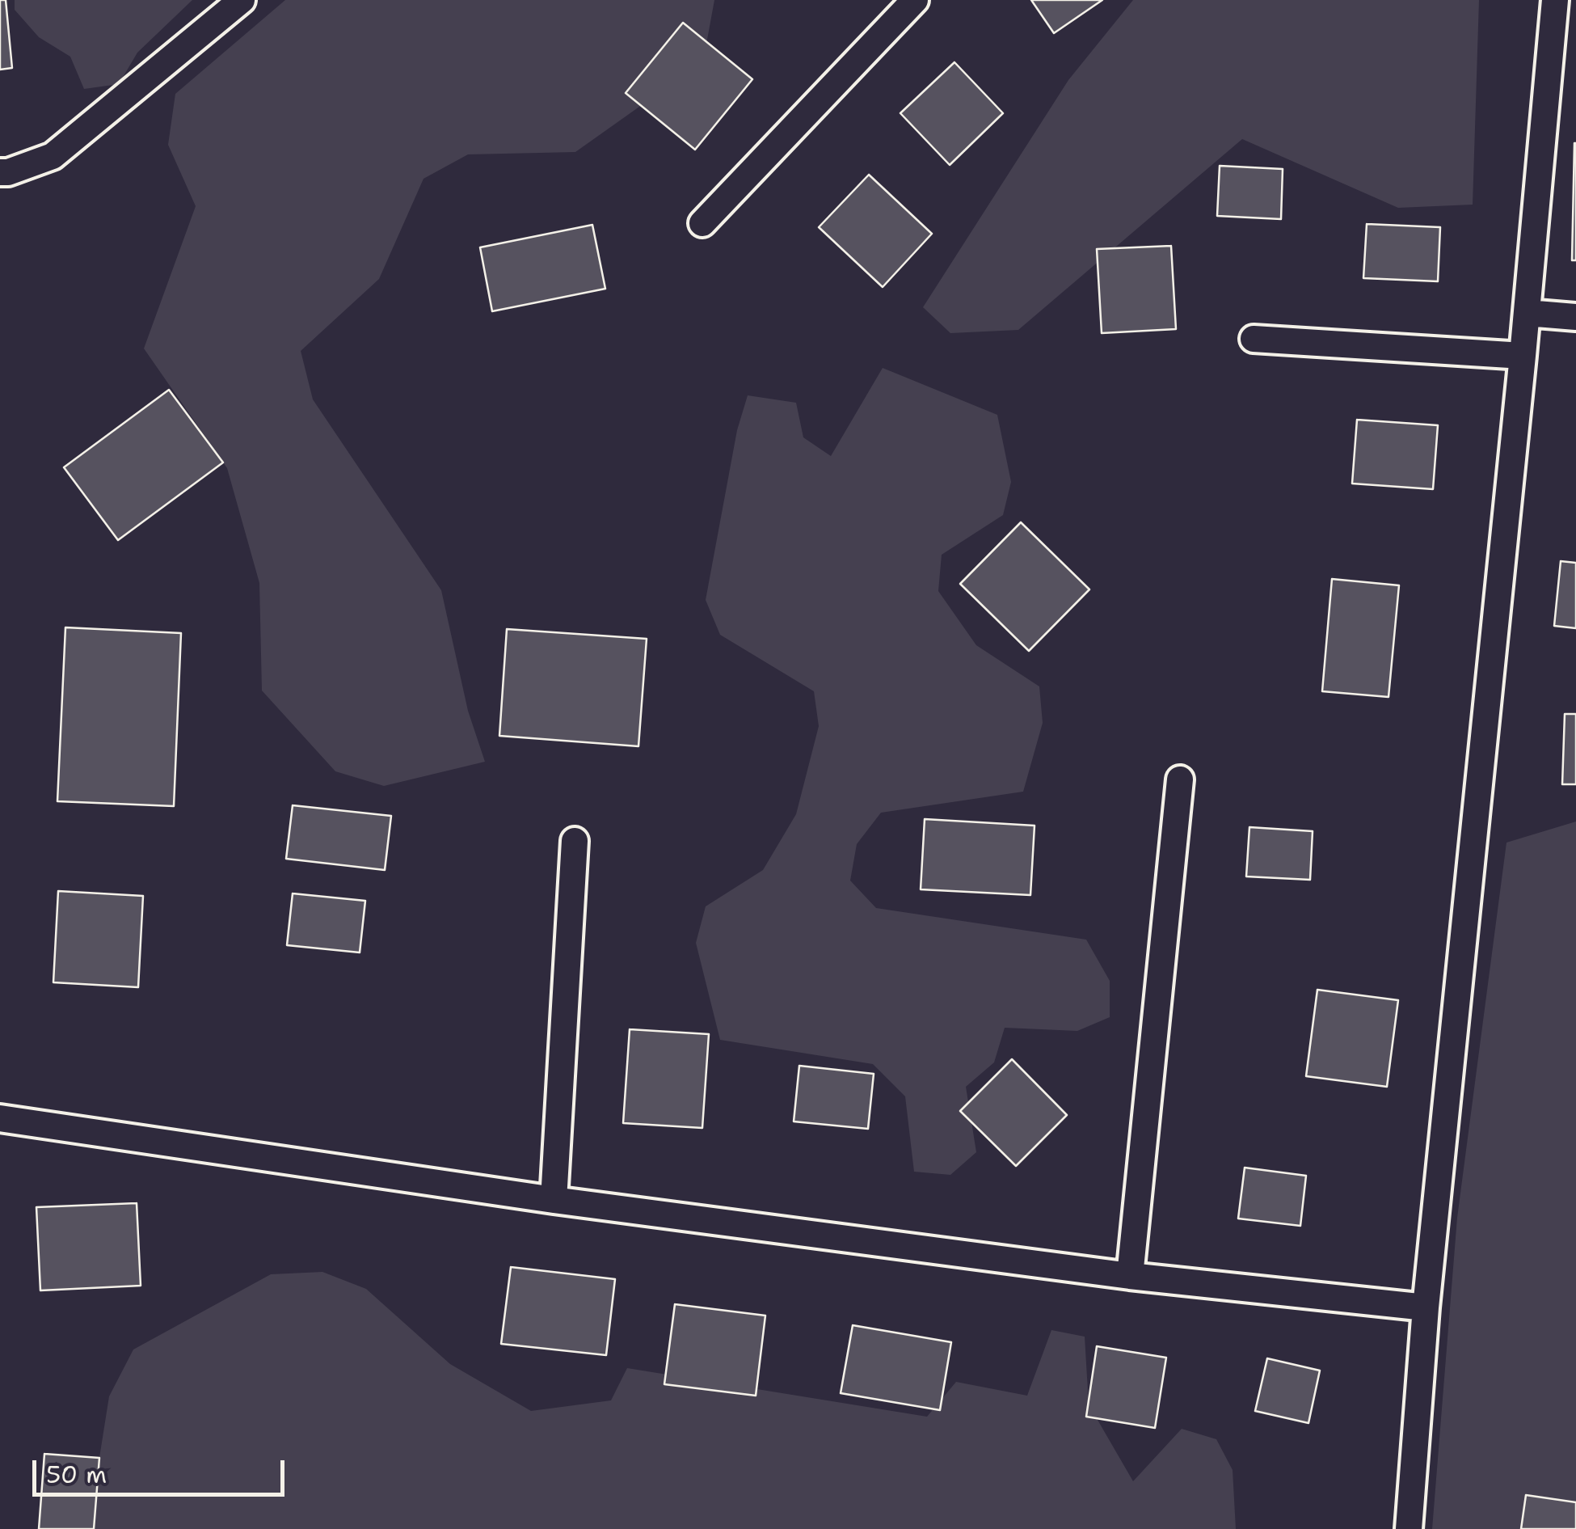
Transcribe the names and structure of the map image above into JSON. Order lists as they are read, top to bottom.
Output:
{
  "scale_bar": "50 m"
}
